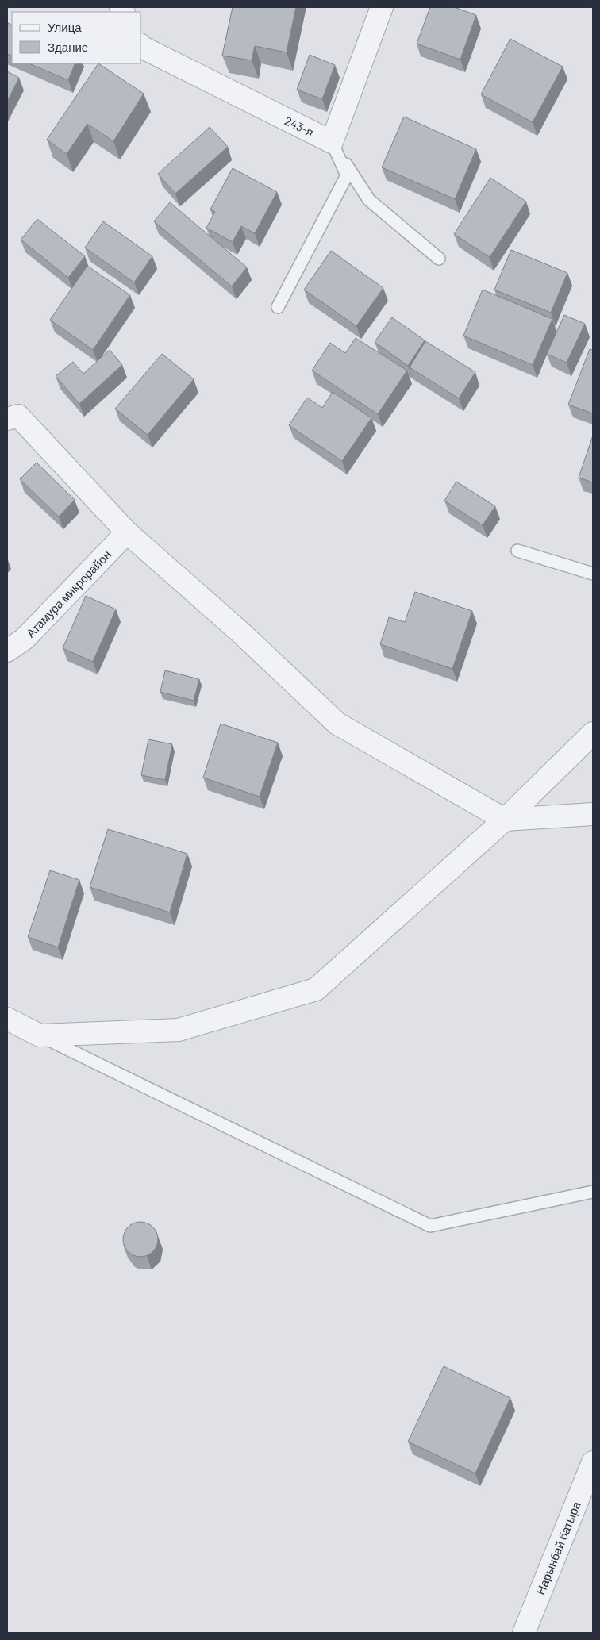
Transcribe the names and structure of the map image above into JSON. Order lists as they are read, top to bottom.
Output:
{
  "streets": {
    "street": ["243-я", "Атамура микрорайон", "Нарынбай батыра"]
  },
  "legend": ["Улица", "Здание"]
}
